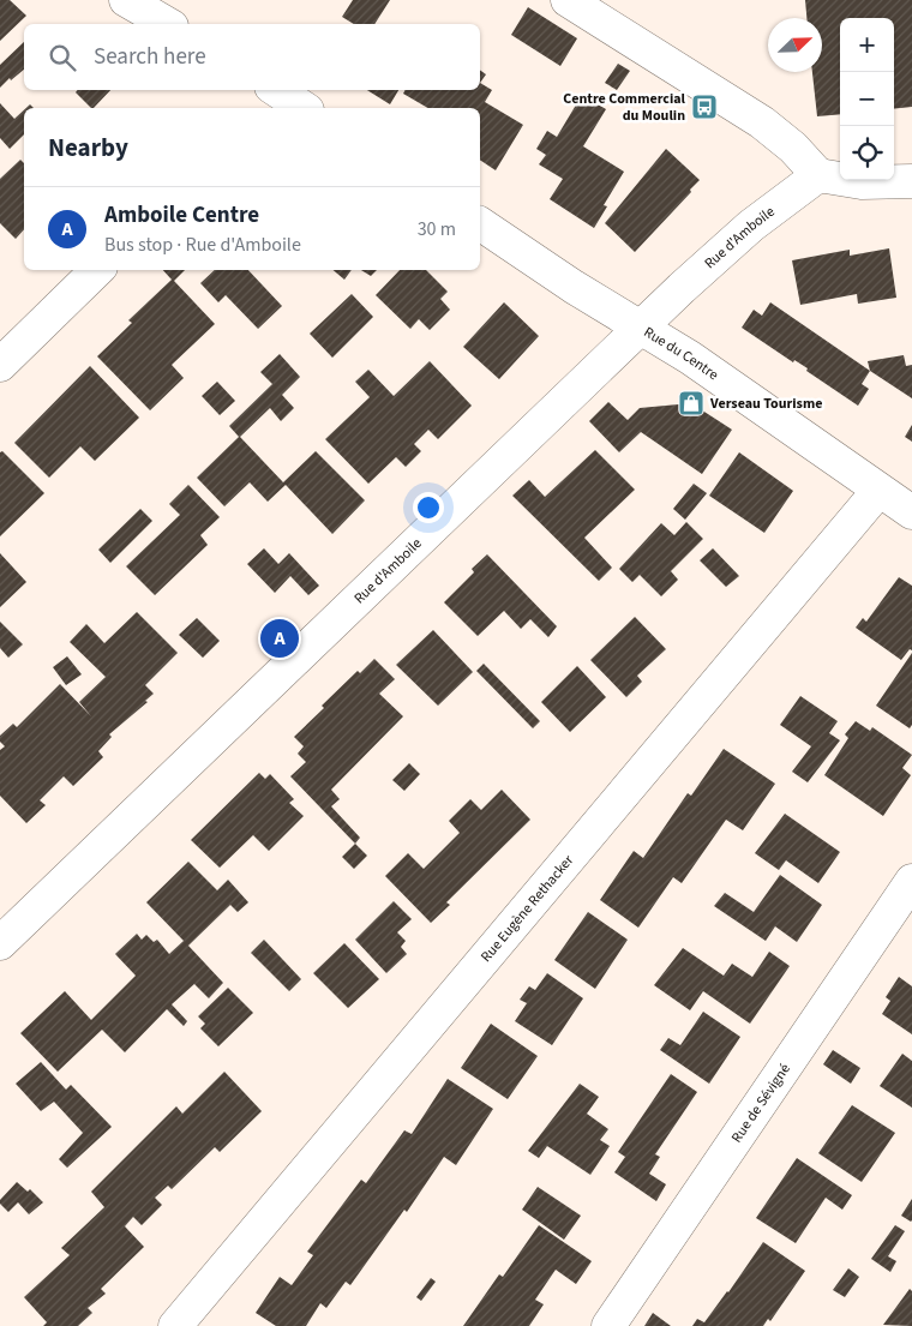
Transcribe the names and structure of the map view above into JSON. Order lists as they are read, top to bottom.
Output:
{
  "streets": {
    "street": [
      "Rue d'Amboile",
      "Rue du Centre",
      "Rue Eugène Rethacker",
      "Rue de Sévigné"
    ]
  },
  "crossings": [
    ["Rue d'Amboile", "Rue du Centre"],
    ["Rue du Centre", "Rue Eugène Rethacker"]
  ],
  "places": {
    "bus stop": ["Centre Commercial du Moulin"],
    "shop": ["Verseau Tourisme"]
  },
  "north": "top right",
  "page": {
    "map_buttons": ["+", "−"],
    "search": "Search here",
    "heading": "Nearby",
    "list": [
      {
        "mark": "A",
        "name": "Amboile Centre",
        "note": "Bus stop · Rue d'Amboile",
        "value": "30 m"
      }
    ],
    "pins": "A"
  }
}
